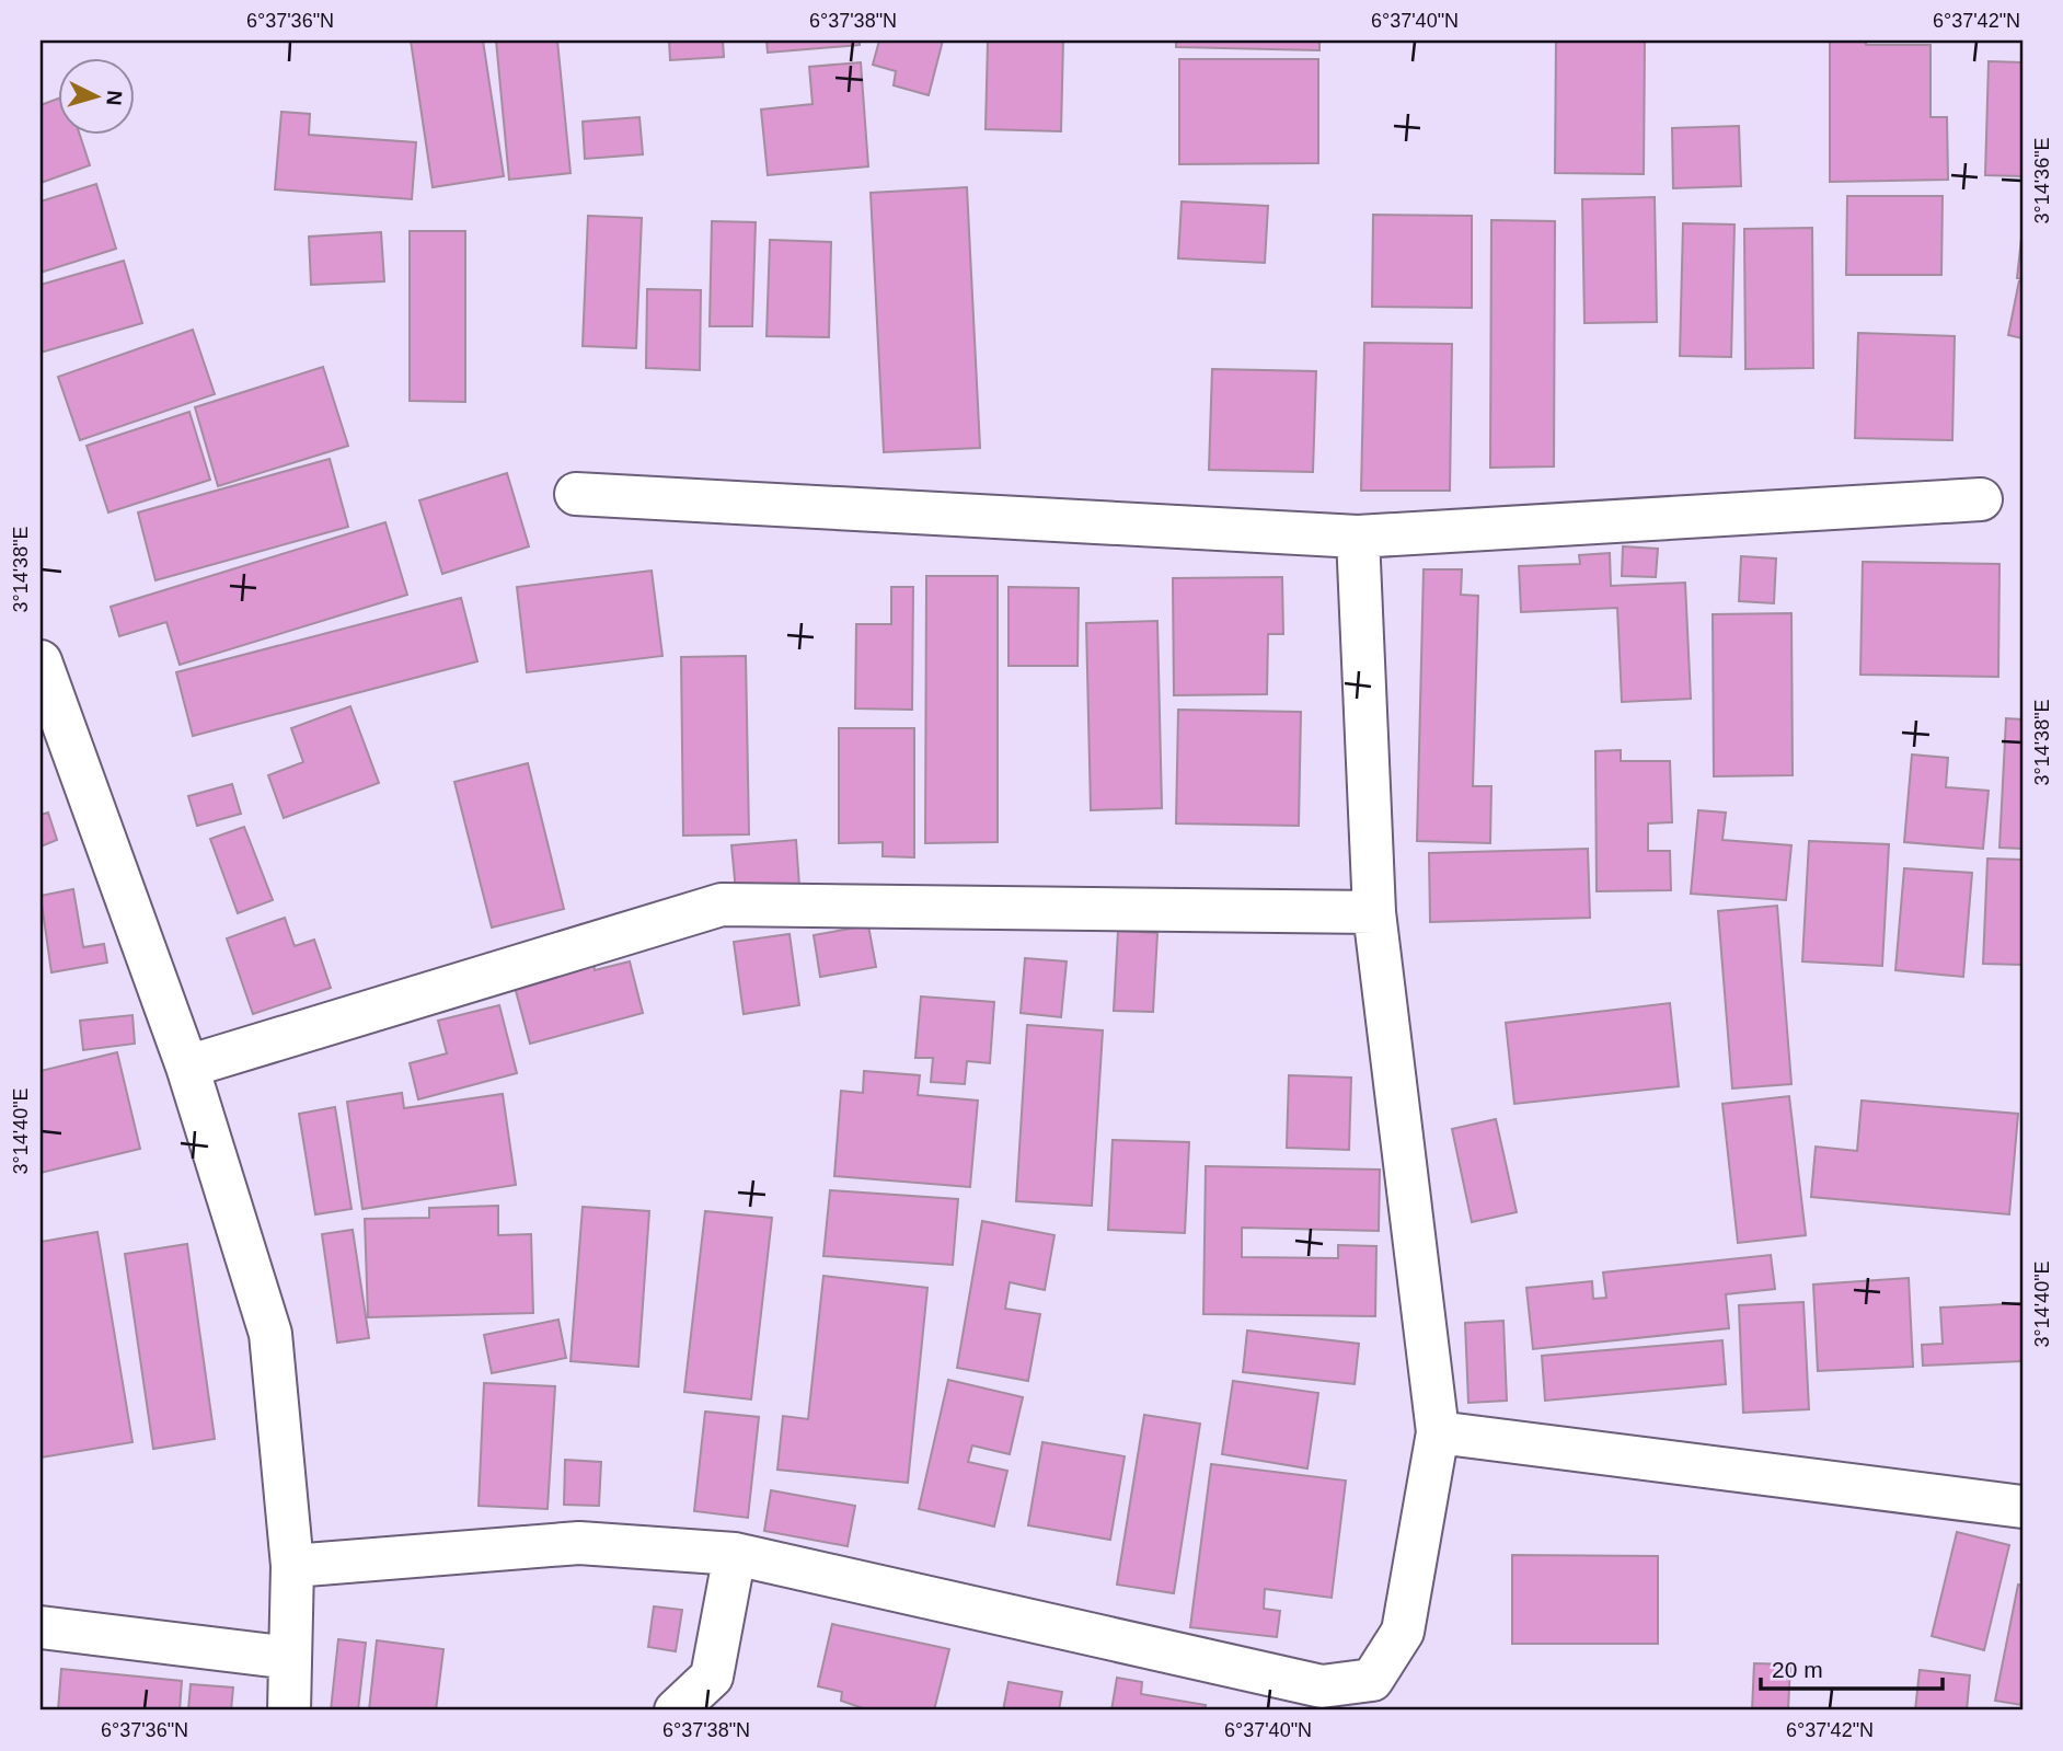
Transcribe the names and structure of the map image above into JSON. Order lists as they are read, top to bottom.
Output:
{
  "scale_bar": "20 m",
  "north": "right",
  "coordinates": [
    "6°37'36\"N",
    "6°37'38\"N",
    "6°37'40\"N",
    "6°37'42\"N",
    "3°14'36\"E",
    "3°14'38\"E",
    "3°14'40\"E"
  ]
}
